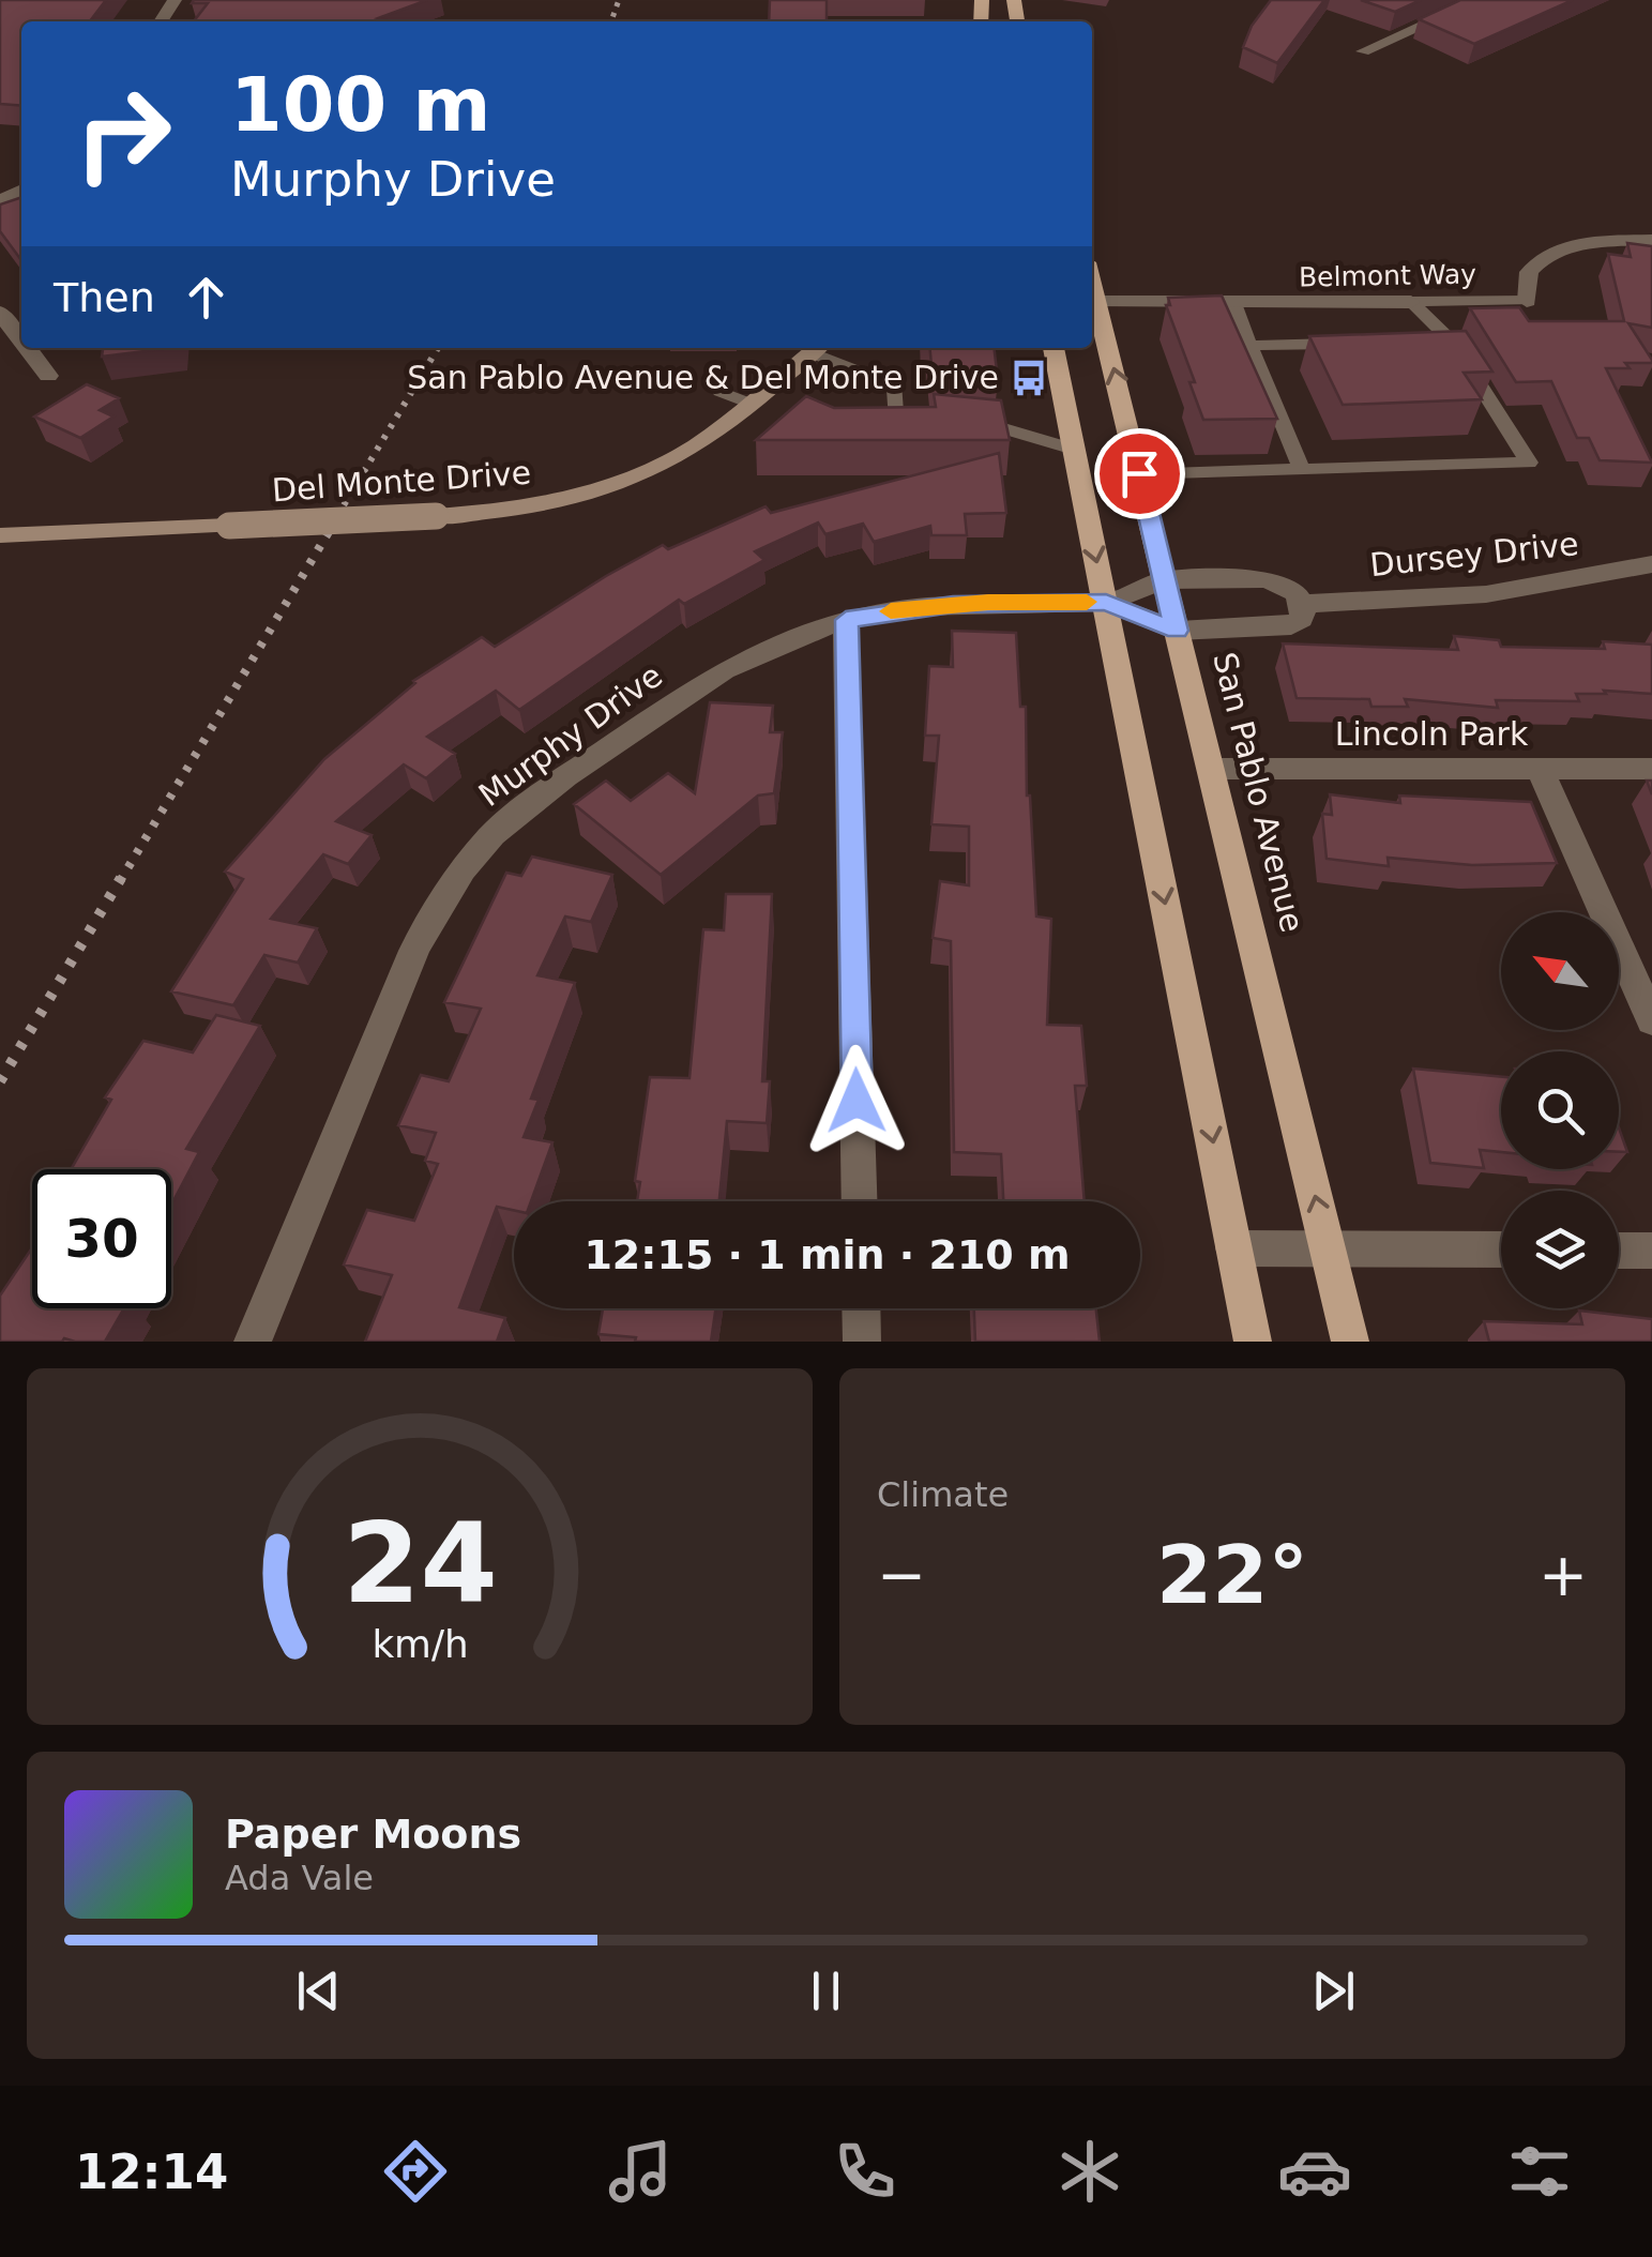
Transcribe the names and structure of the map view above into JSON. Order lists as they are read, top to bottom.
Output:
{
  "streets": {
    "main road": ["San Pablo Avenue"],
    "street": [
      "Belmont Way",
      "Del Monte Drive",
      "Dursey Drive",
      "Lincoln Park",
      "Murphy Drive"
    ]
  },
  "crossings": [
    ["Belmont Way", "San Pablo Avenue"],
    ["Lincoln Park", "San Pablo Avenue"]
  ],
  "places": {
    "bus stop": ["San Pablo Avenue & Del Monte Drive"]
  },
  "north": "top left",
  "page": {
    "turn": ["100 m", "Murphy Drive"],
    "then": "Then",
    "limit": "30",
    "trip": "12:15 · 1 min · 210 m",
    "tile": "Climate",
    "heat": ["−", "22°", "+"],
    "song": ["Paper Moons", "Ada Vale"],
    "tabs": "12:14",
    "gauge": ["24", "km/h"]
  }
}
